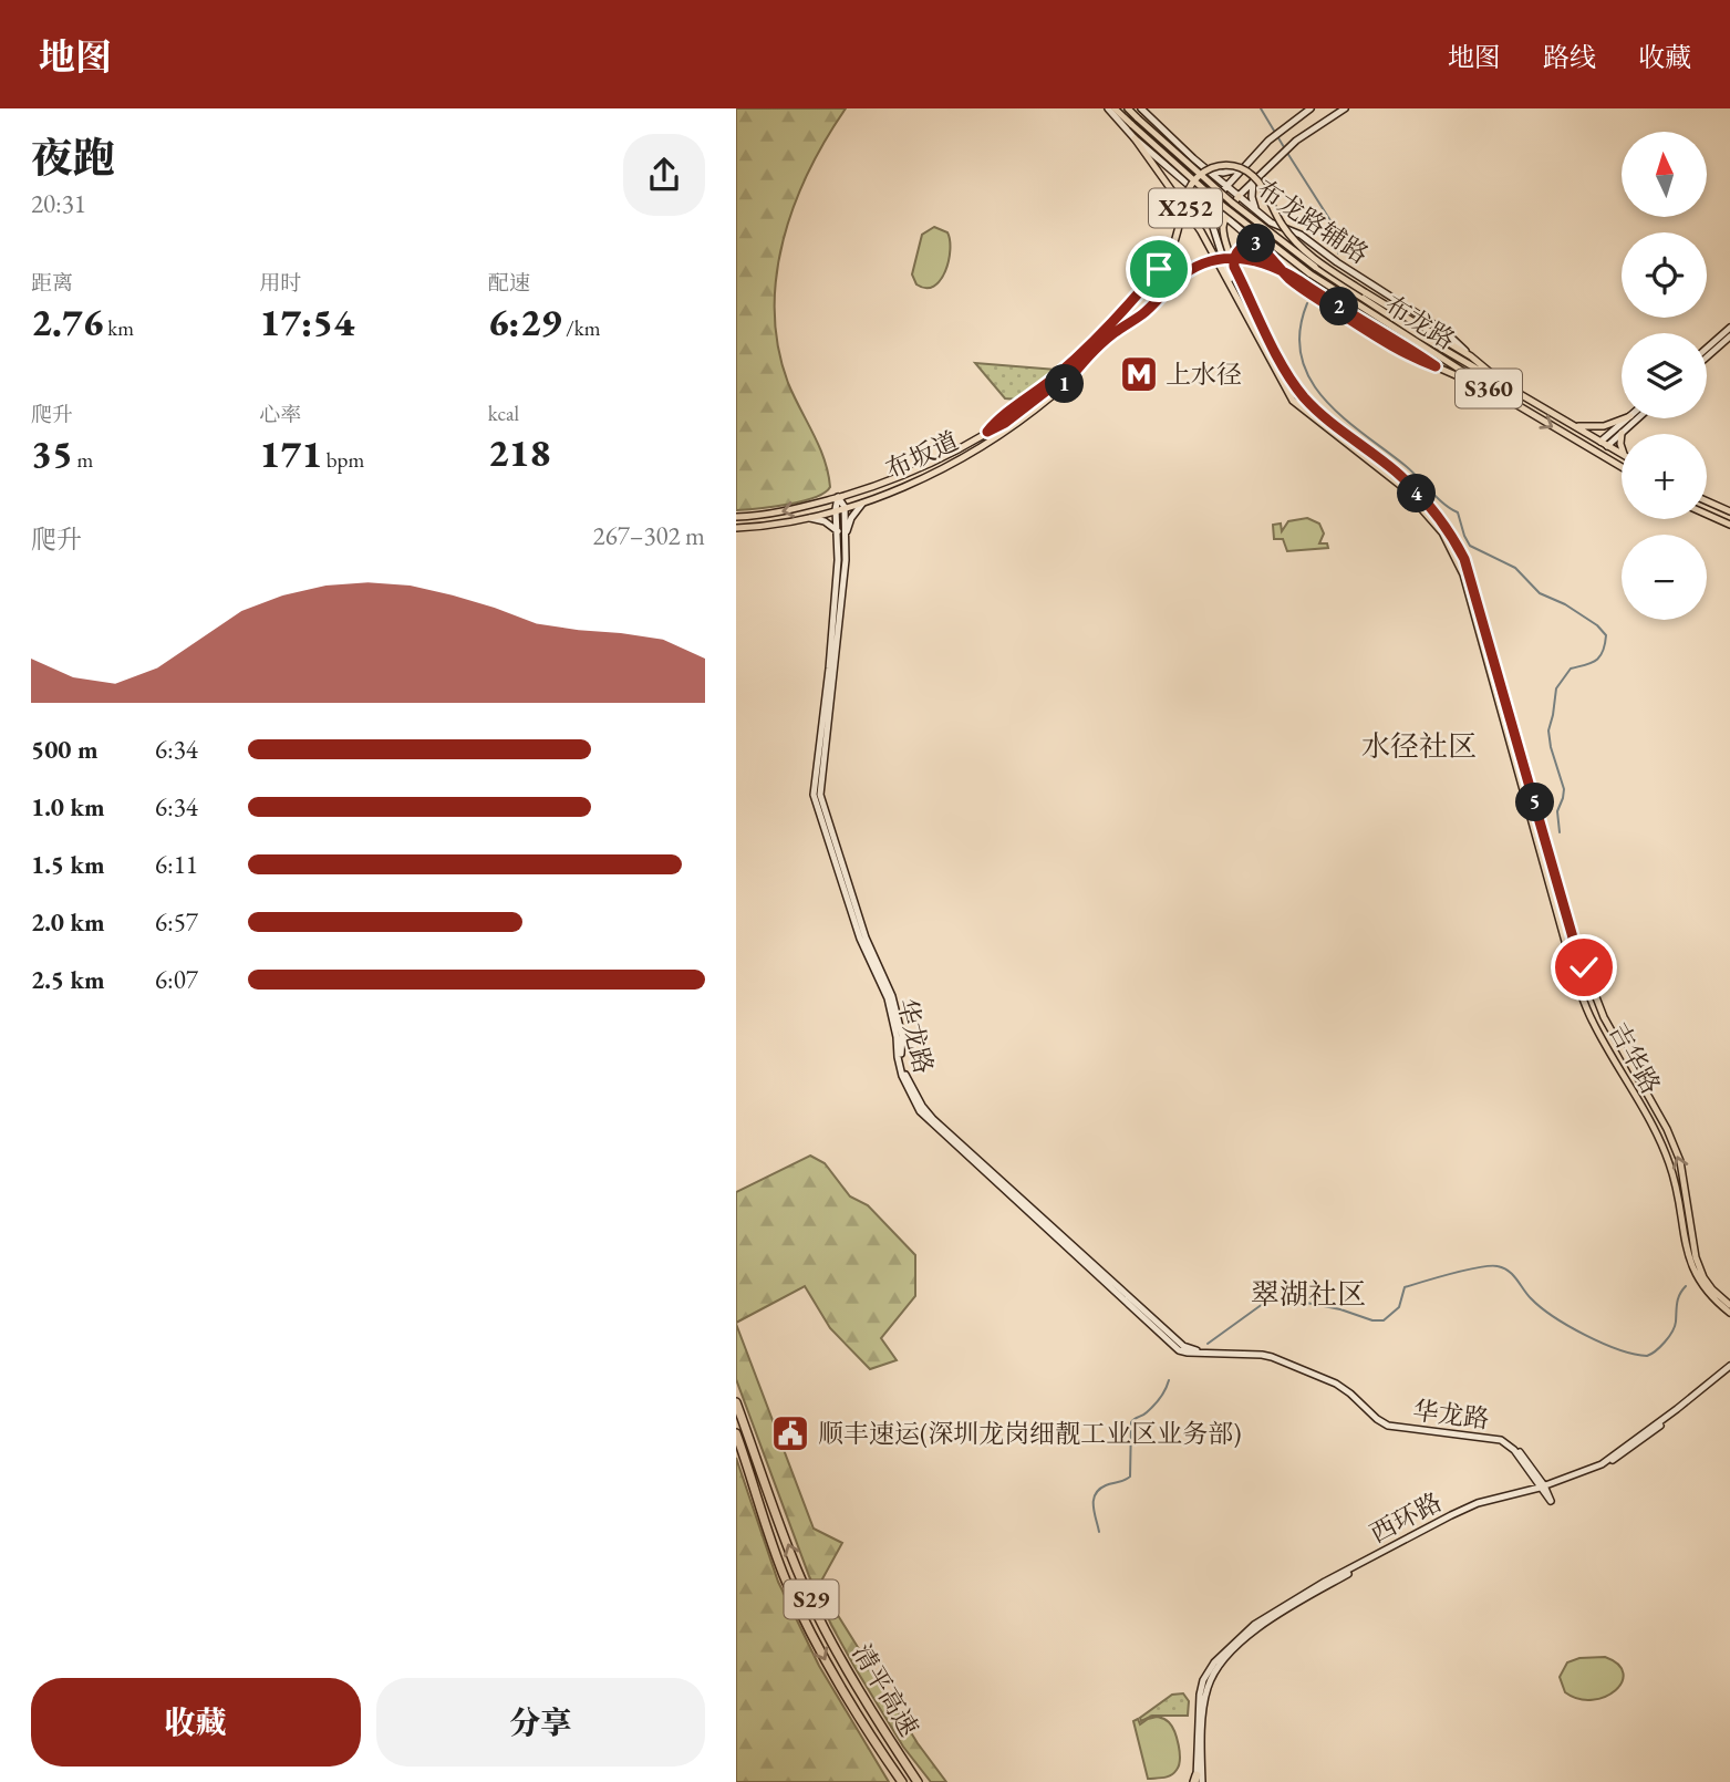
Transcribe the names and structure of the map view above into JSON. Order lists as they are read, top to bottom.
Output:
{
  "streets": {
    "highway": ["S29", "清平高速"],
    "main road": [
      "X252",
      "布龙路",
      "S360",
      "布坂道",
      "吉华路"
    ],
    "street": ["布龙路辅路", "华龙路", "西环路"]
  },
  "crossings": [
    ["X252", "布龙路辅路"],
    ["X252", "吉华路"],
    ["布龙路辅路", "布坂道"],
    ["布龙路辅路", "吉华路"],
    ["布龙路", "S360"],
    ["布龙路", "布坂道"],
    ["华龙路", "西环路"]
  ],
  "one_way": ["吉华路"],
  "districts": ["水径社区", "翠湖社区"],
  "places": {
    "metro station": ["上水径"],
    "public building": ["顺丰速运(深圳龙岗细靓工业区业务部)"]
  },
  "north": "top",
  "page": {
    "header": "地图",
    "nav": ["地图", "路线", "收藏"],
    "heading": ["夜跑", "20:31"],
    "map_buttons": ["+", "−"],
    "pins": [
      "3",
      "2",
      "1",
      "4",
      "5"
    ],
    "stats": [
      ["距离", "2.76 km"],
      ["用时", "17:54"],
      ["配速", "6:29 /km"],
      ["爬升", "35 m"],
      ["心率", "171 bpm"],
      ["kcal", "218"]
    ],
    "chart": ["爬升", "267–302 m"],
    "list": [
      {
        "name": "500 m",
        "note": "6:34"
      },
      {
        "name": "1.0 km",
        "note": "6:34"
      },
      {
        "name": "1.5 km",
        "note": "6:11"
      },
      {
        "name": "2.0 km",
        "note": "6:57"
      },
      {
        "name": "2.5 km",
        "note": "6:07"
      }
    ],
    "buttons": ["收藏", "分享"]
  }
}
